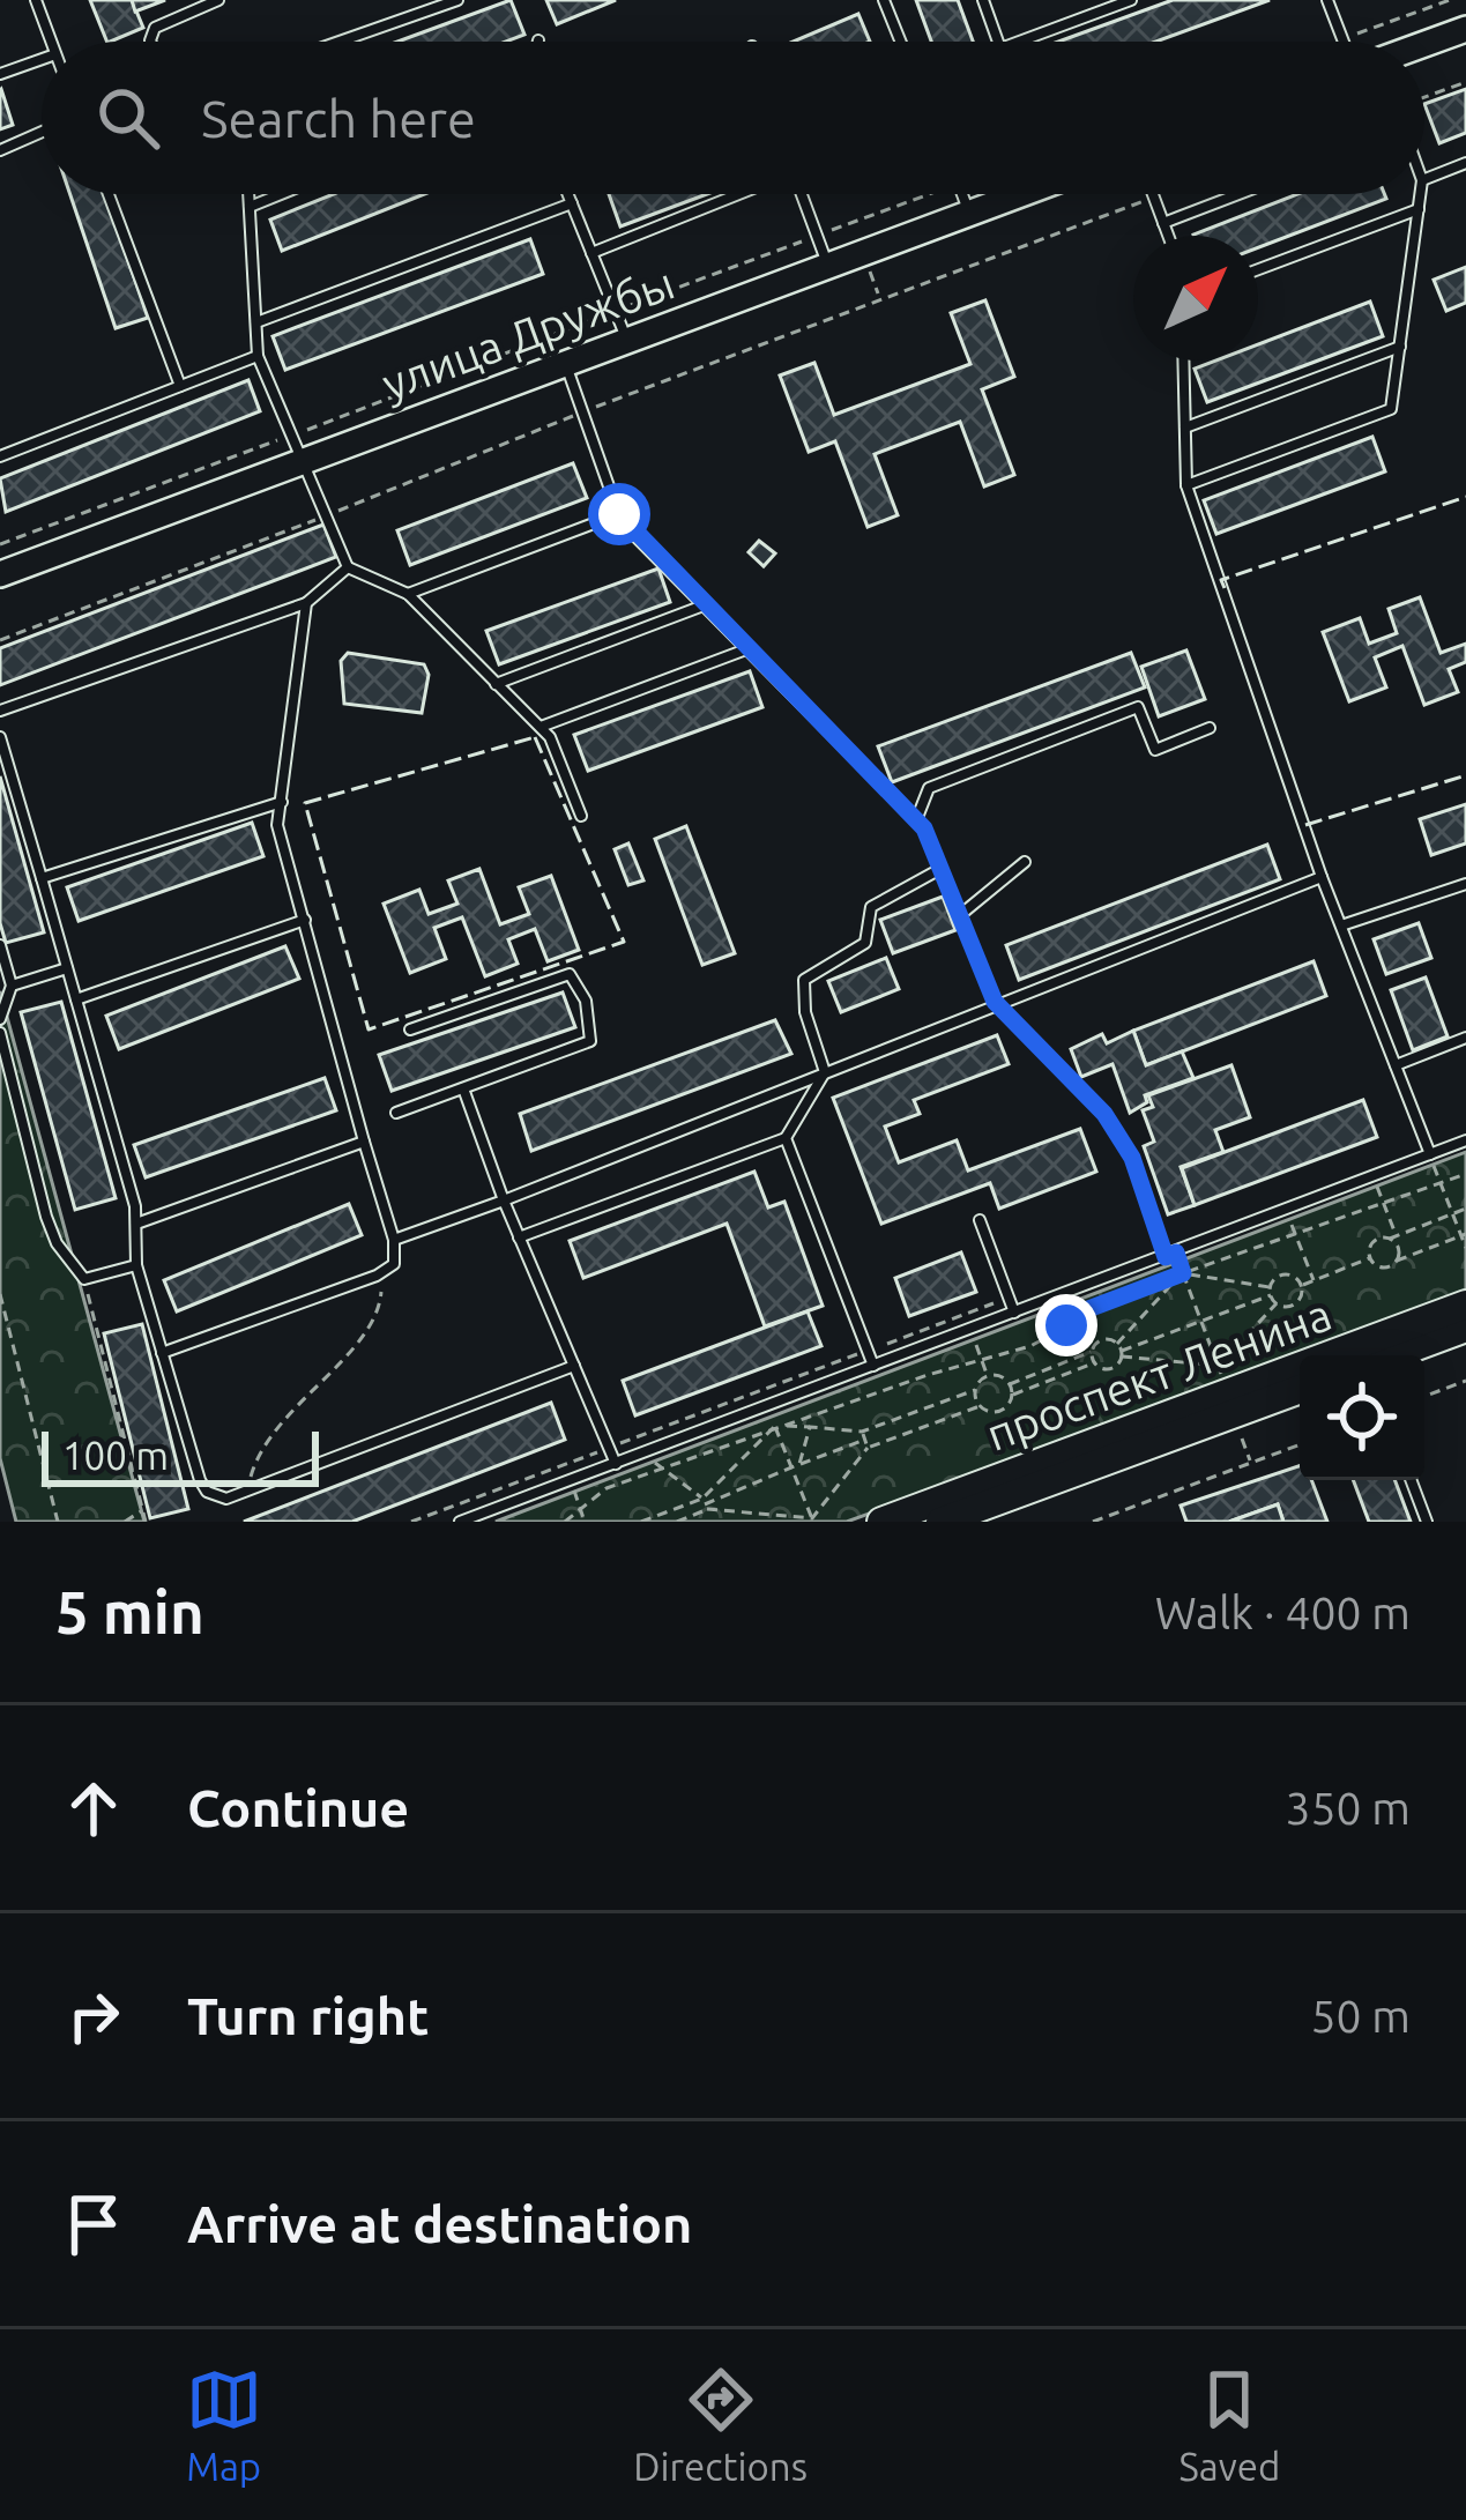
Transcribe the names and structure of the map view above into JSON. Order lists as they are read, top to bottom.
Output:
{
  "streets": {
    "main road": ["улица Дружбы", "проспект Ленина"]
  },
  "scale_bar": "100 m",
  "north": "top right",
  "page": {
    "search": "Search here",
    "scale": "100 m",
    "heading": ["5 min", "Walk · 400 m"],
    "list": [
      ["Continue", "350 m"],
      ["Turn right", "50 m"],
      "Arrive at destination"
    ],
    "nav": ["Map", "Directions", "Saved"]
  }
}
